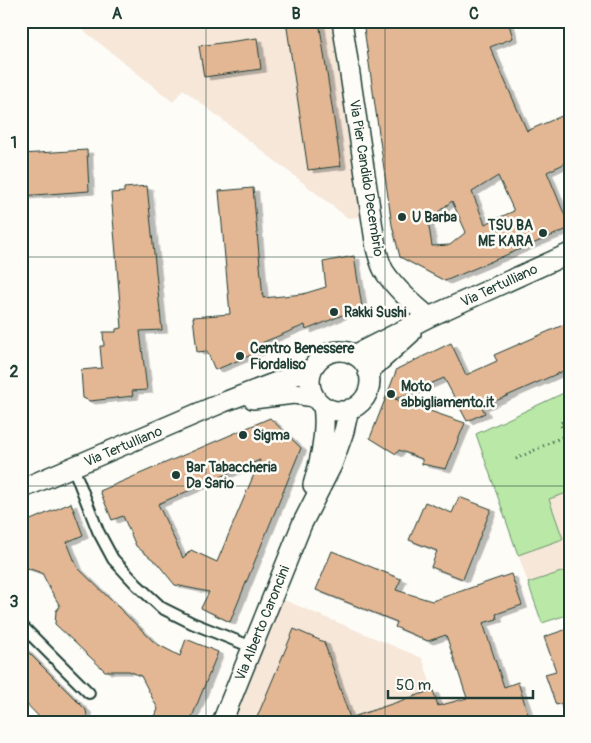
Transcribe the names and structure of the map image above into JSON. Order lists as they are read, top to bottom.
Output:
{
  "streets": {
    "street": ["Via Pier Candido Decembrio", "Via Tertulliano", "Via Alberto Caroncini"]
  },
  "crossings": [
    ["Via Pier Candido Decembrio", "Via Tertulliano"],
    ["Via Tertulliano", "Via Alberto Caroncini"]
  ],
  "places": [
    "U Barba",
    "TSU BA ME KARA",
    "Rakki Sushi",
    "Centro Benessere Fiordaliso",
    "Moto abbigliamento.it",
    "Sigma",
    "Bar Tabaccheria Da Sario"
  ],
  "scale_bar": "50 m",
  "grid": {
    "columns": ["A", "B", "C"],
    "rows": ["1", "2", "3"]
  }
}
